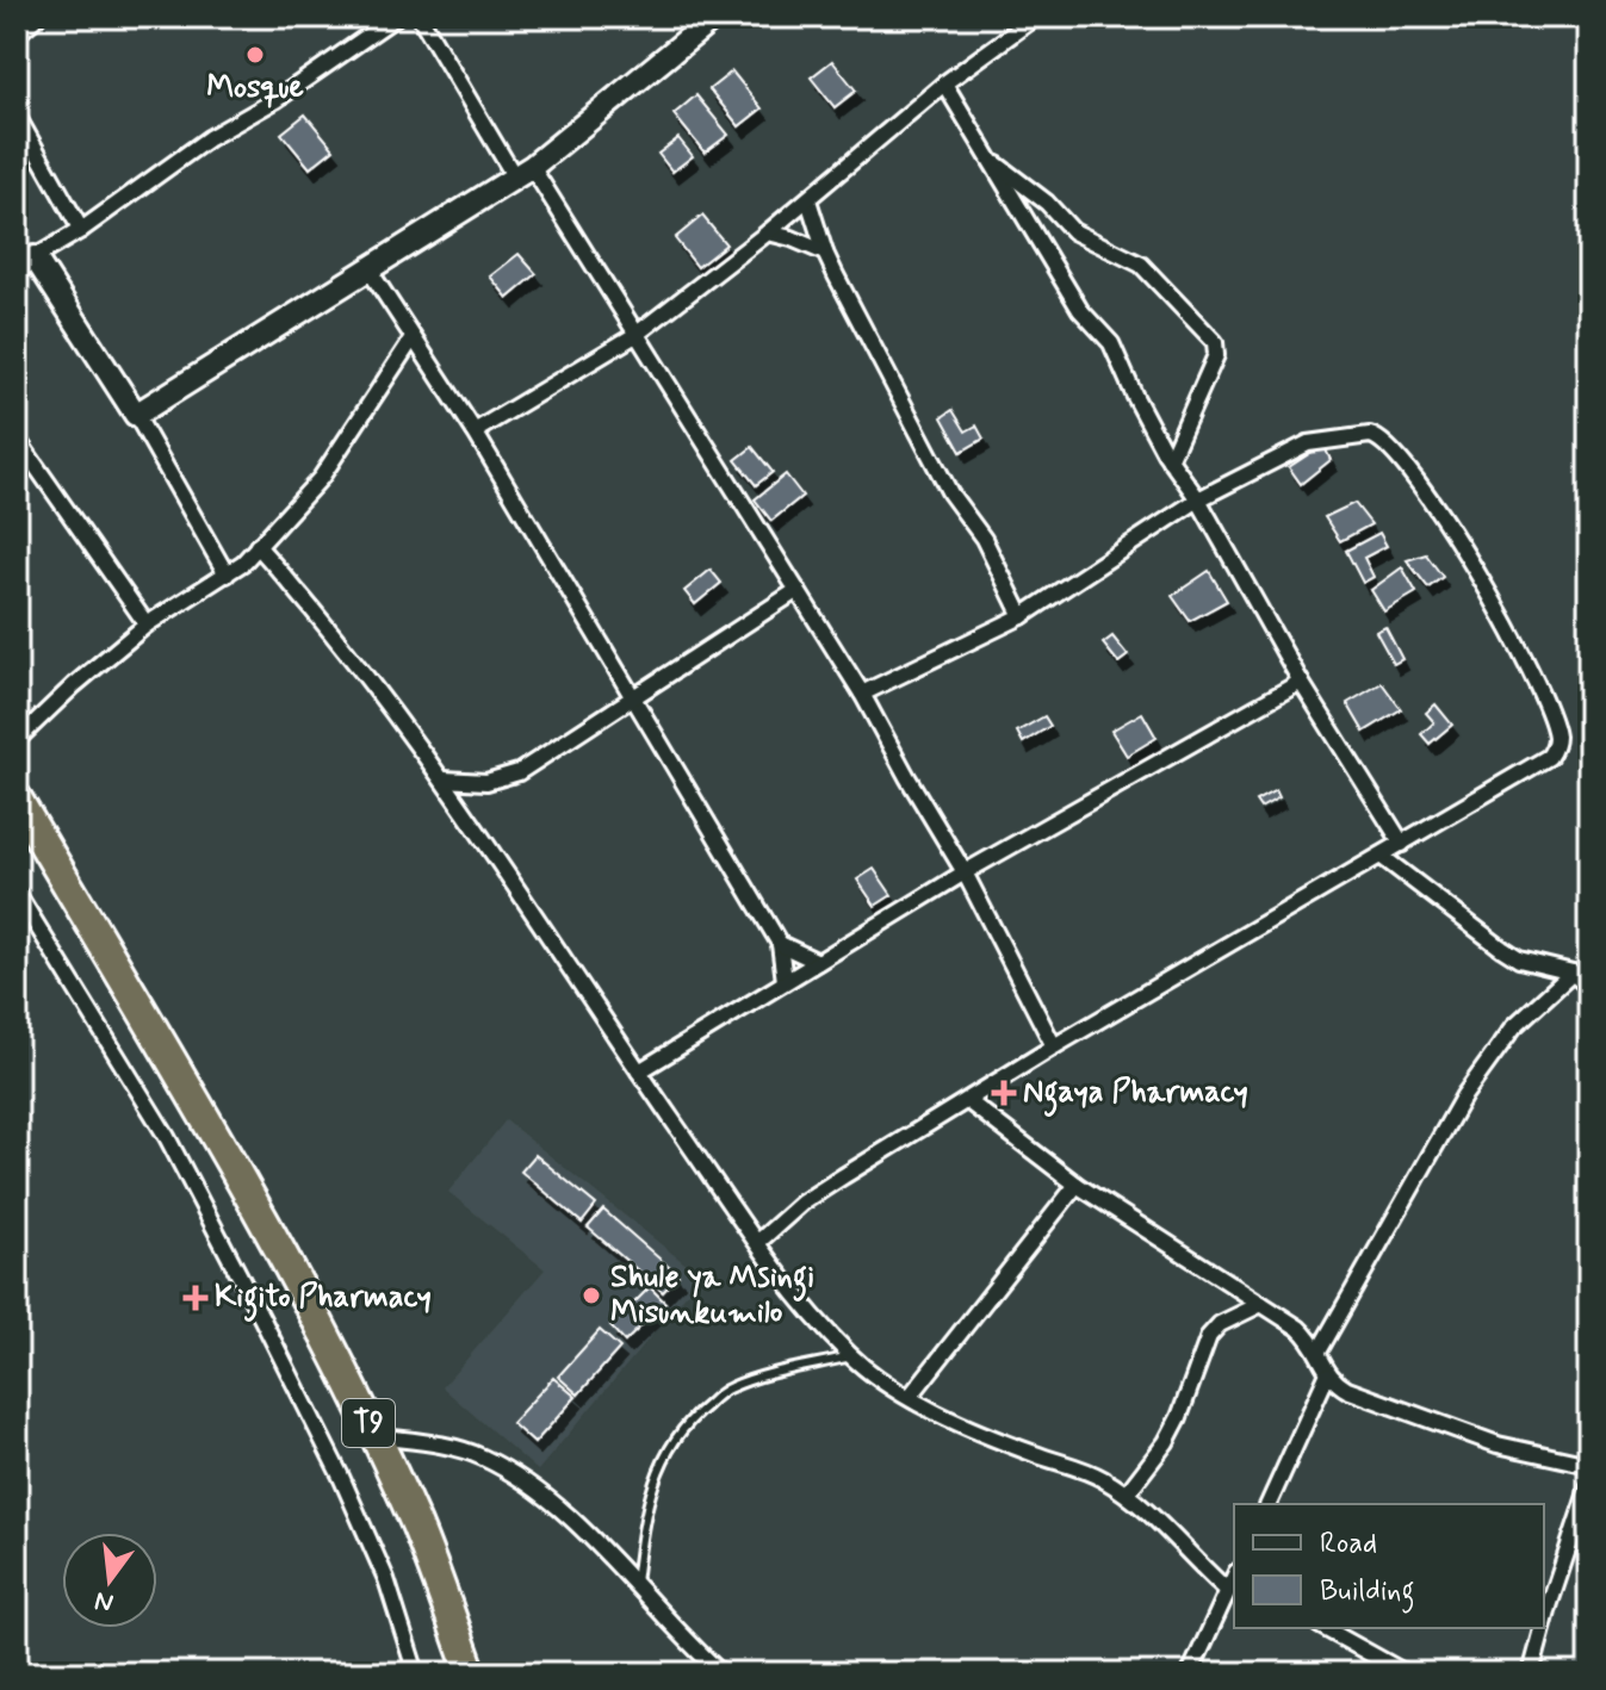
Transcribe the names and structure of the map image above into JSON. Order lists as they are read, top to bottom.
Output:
{
  "streets": {
    "highway": ["T9"]
  },
  "places": {
    "other": ["Mosque", "Shule ya Msingi Misunkumilo"],
    "health": ["Ngaya Pharmacy", "Kigito Pharmacy"]
  },
  "legend": ["Road", "Building"],
  "north": "bottom"
}
